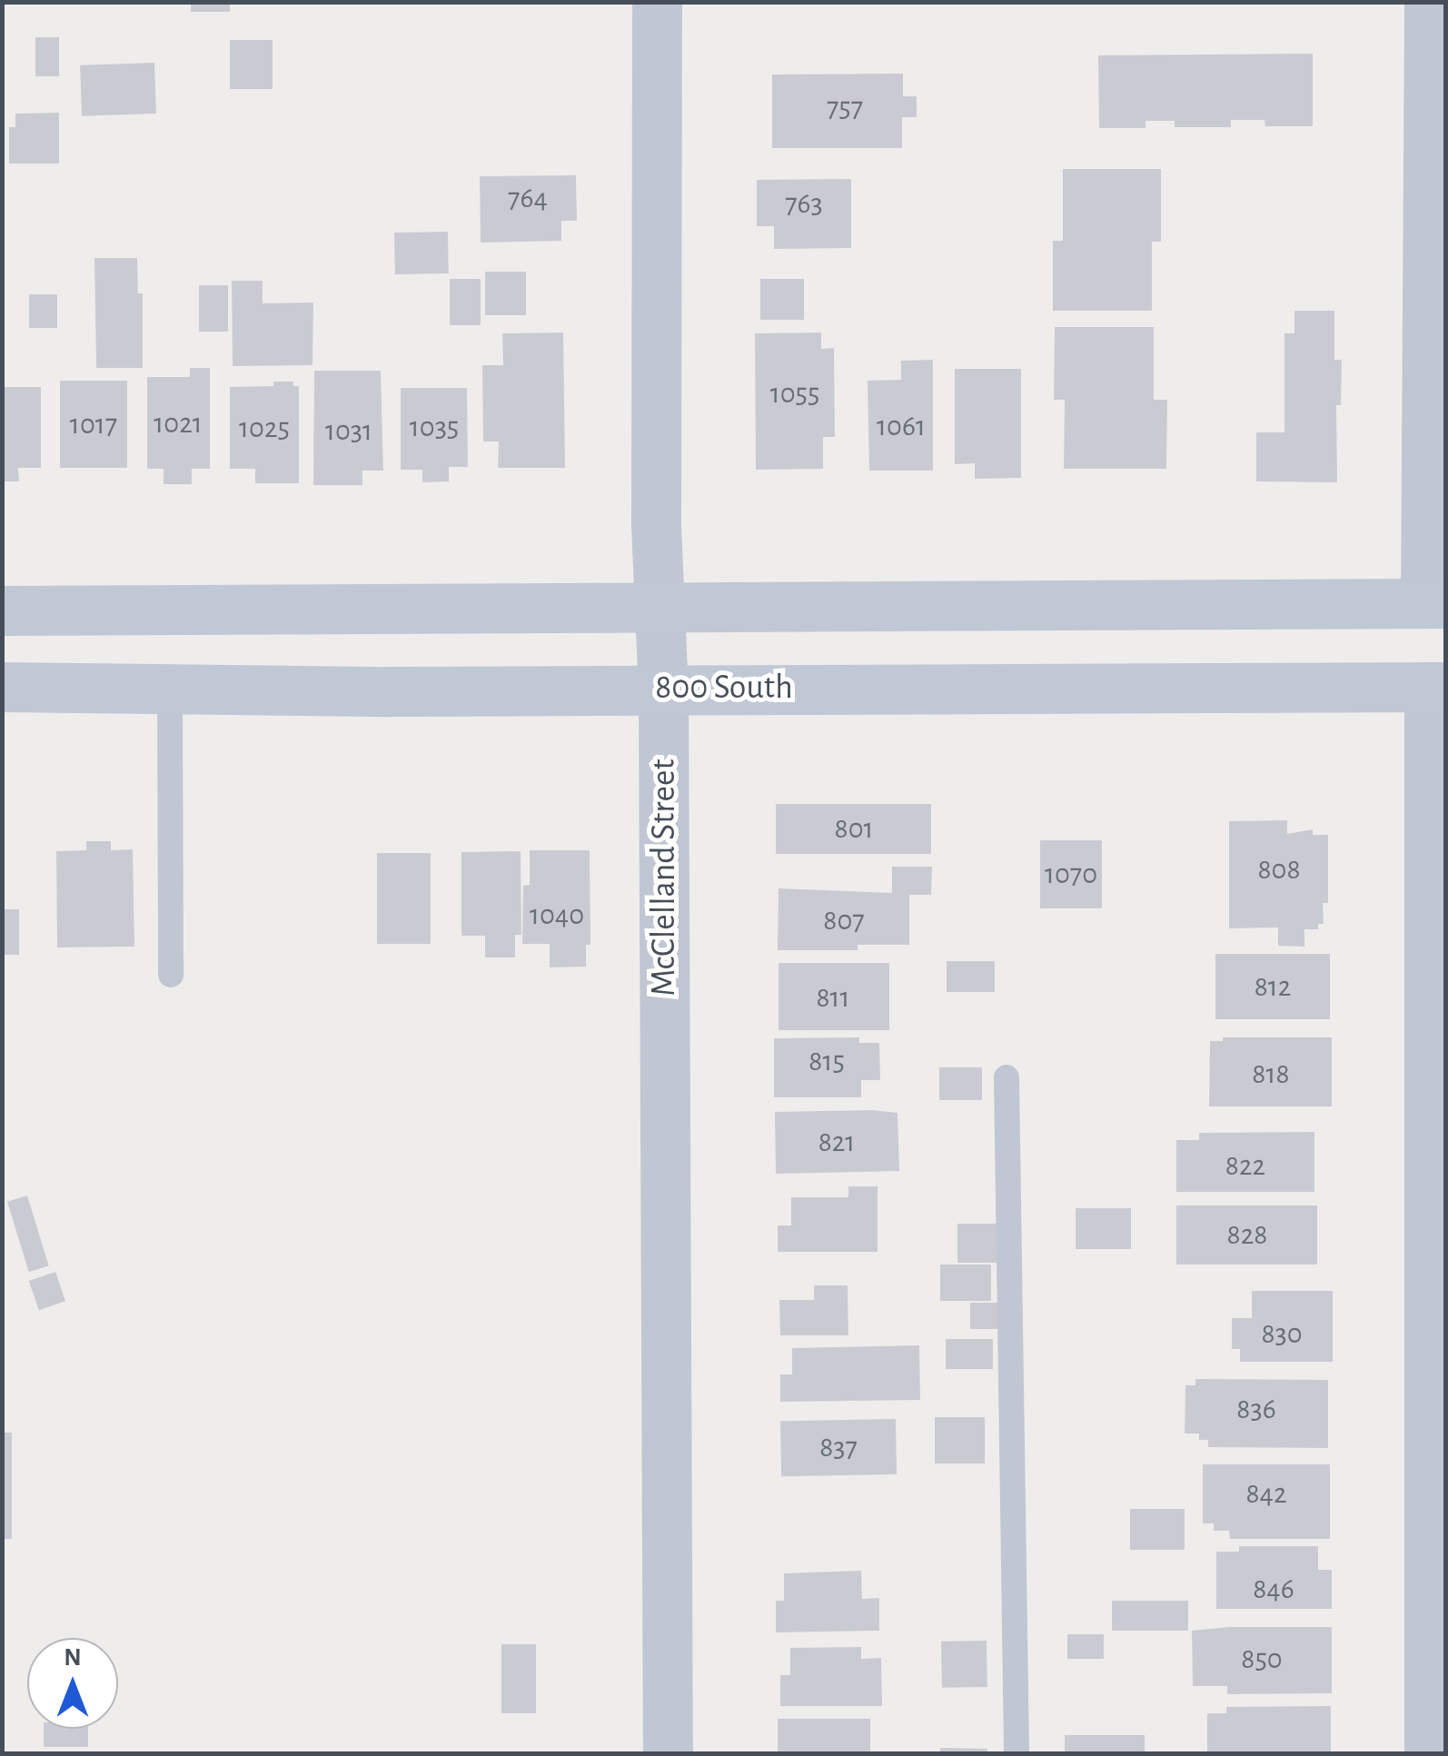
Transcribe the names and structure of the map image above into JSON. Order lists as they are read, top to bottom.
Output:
{
  "streets": {
    "main road": ["800 South"],
    "street": ["McClelland Street"]
  },
  "crossings": [
    ["800 South", "McClelland Street"]
  ],
  "house_numbers": [
    "757",
    "764",
    "763",
    "1055",
    "1021",
    "1017",
    "1061",
    "1035",
    "1025",
    "1031",
    "801",
    "808",
    "1070",
    "1040",
    "807",
    "812",
    "811",
    "815",
    "818",
    "821",
    "822",
    "828",
    "830",
    "836",
    "837",
    "842",
    "846",
    "850"
  ],
  "north": "top"
}
